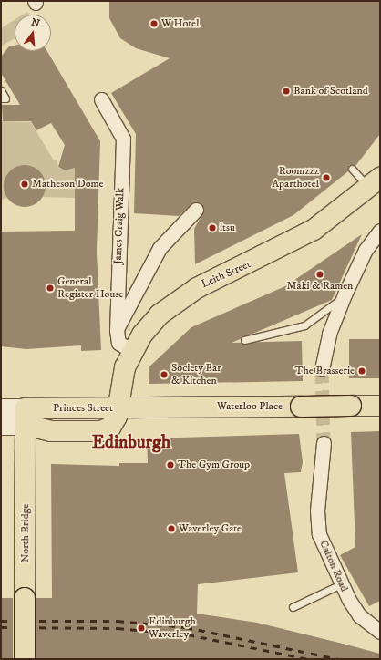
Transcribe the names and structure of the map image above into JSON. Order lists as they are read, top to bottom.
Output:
{
  "streets": {
    "main road": [
      "Leith Street",
      "Waterloo Place",
      "Princes Street",
      "North Bridge"
    ],
    "street": ["James Craig Walk", "Calton Road"]
  },
  "crossings": [
    ["James Craig Walk", "Leith Street"],
    ["Leith Street", "Waterloo Place"],
    ["Leith Street", "Princes Street"],
    ["Waterloo Place", "Princes Street"],
    ["Princes Street", "North Bridge"]
  ],
  "districts": ["Edinburgh"],
  "places": [
    "W Hotel",
    "Bank of Scotland",
    "Roomzzz Aparthotel",
    "Matheson Dome",
    "itsu",
    "Maki & Ramen",
    "General Register House",
    "The Brasserie",
    "Society Bar & Kitchen",
    "The Gym Group",
    "Waverley Gate",
    "Edinburgh Waverley"
  ],
  "north": "top"
}
